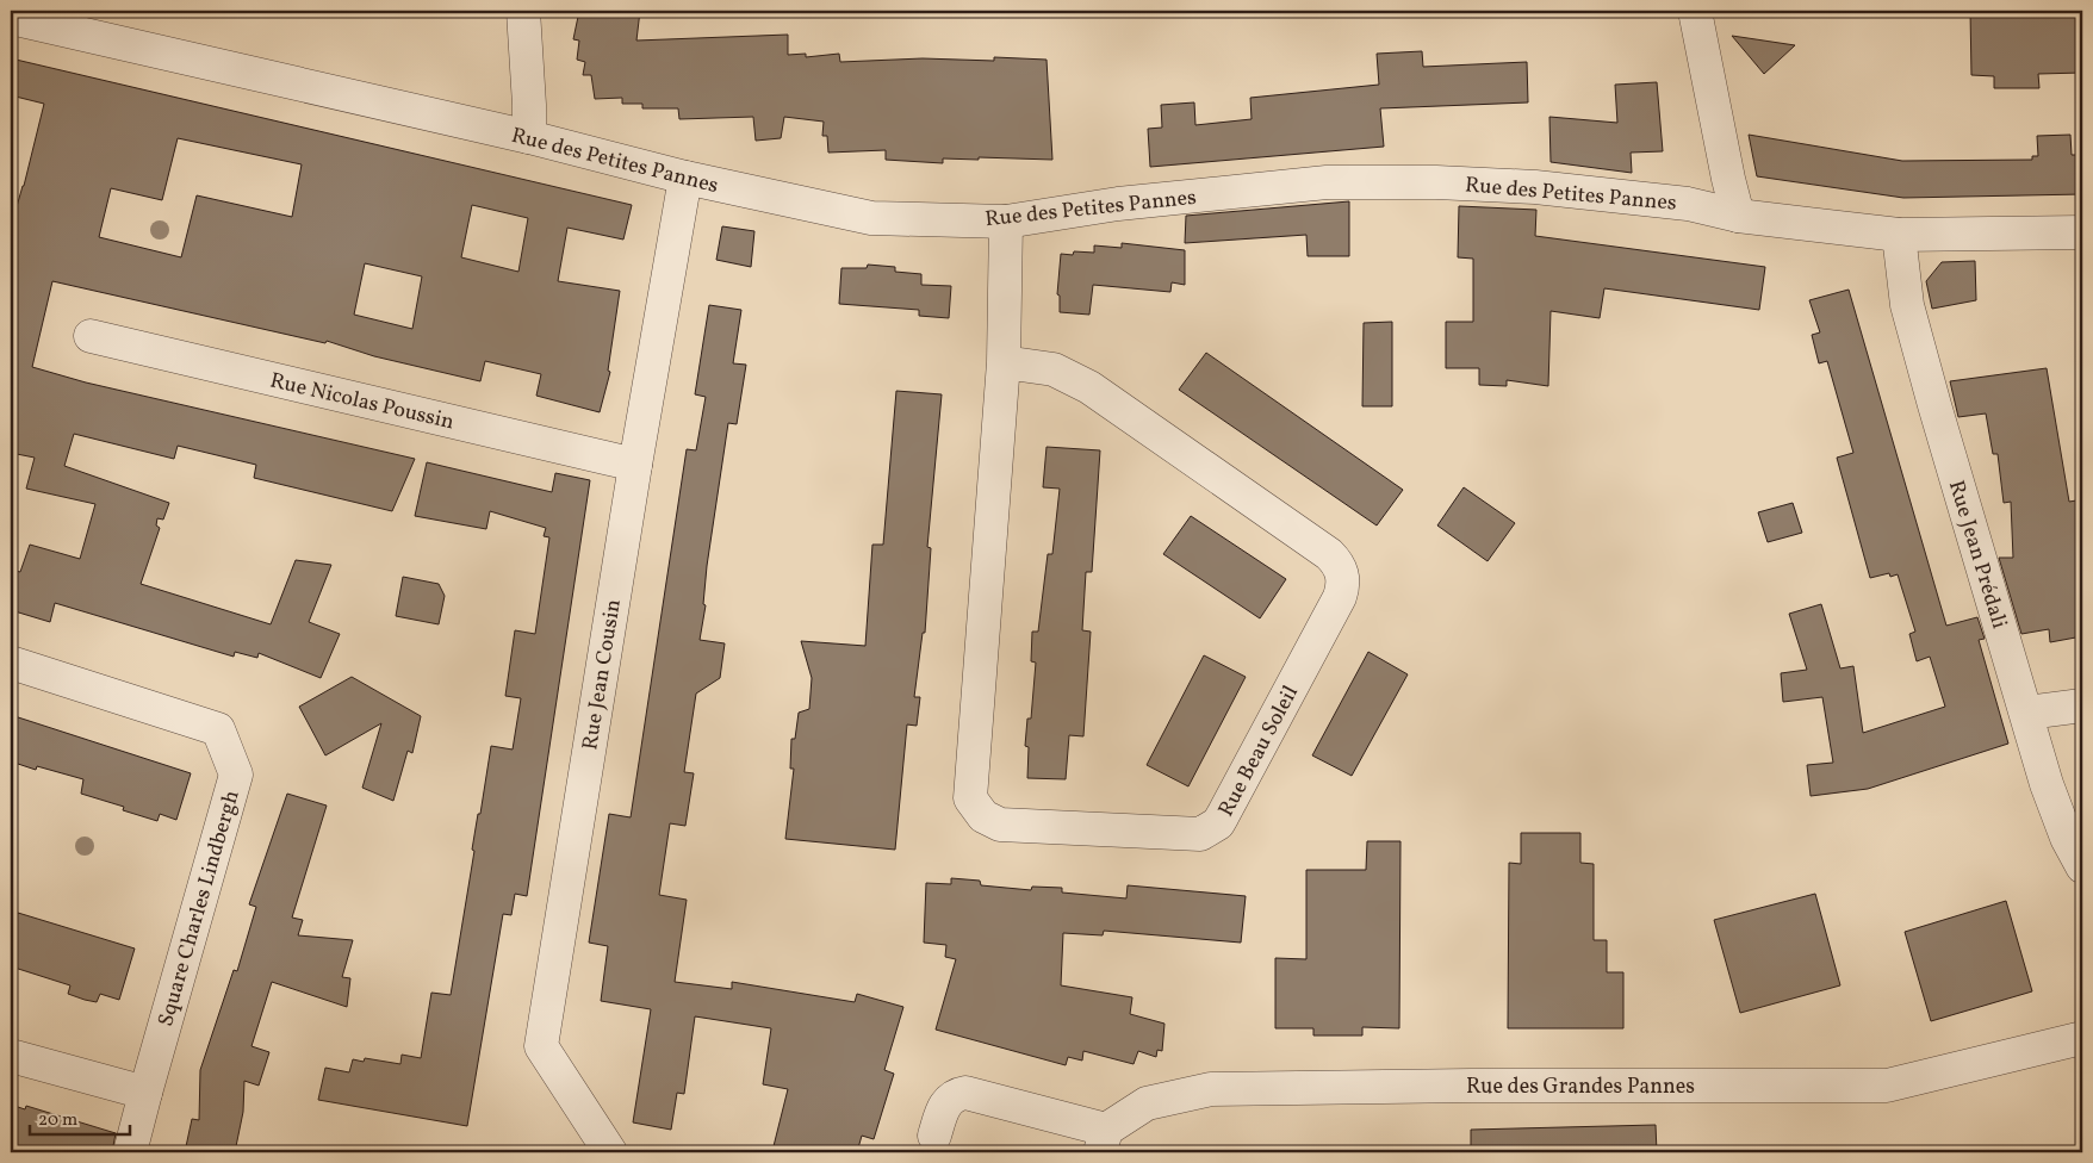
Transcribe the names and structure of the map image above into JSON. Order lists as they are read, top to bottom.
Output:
{
  "streets": {
    "street": [
      "Rue des Petites Pannes",
      "Rue Nicolas Poussin",
      "Rue Jean Prédali",
      "Rue Jean Cousin",
      "Rue Beau Soleil",
      "Square Charles Lindbergh",
      "Rue des Grandes Pannes"
    ]
  },
  "crossings": [
    ["Rue des Petites Pannes", "Rue Jean Prédali"],
    ["Rue des Petites Pannes", "Rue Jean Cousin"],
    ["Rue des Petites Pannes", "Rue Beau Soleil"],
    ["Rue Nicolas Poussin", "Rue Jean Cousin"]
  ],
  "scale_bar": "20 m"
}
